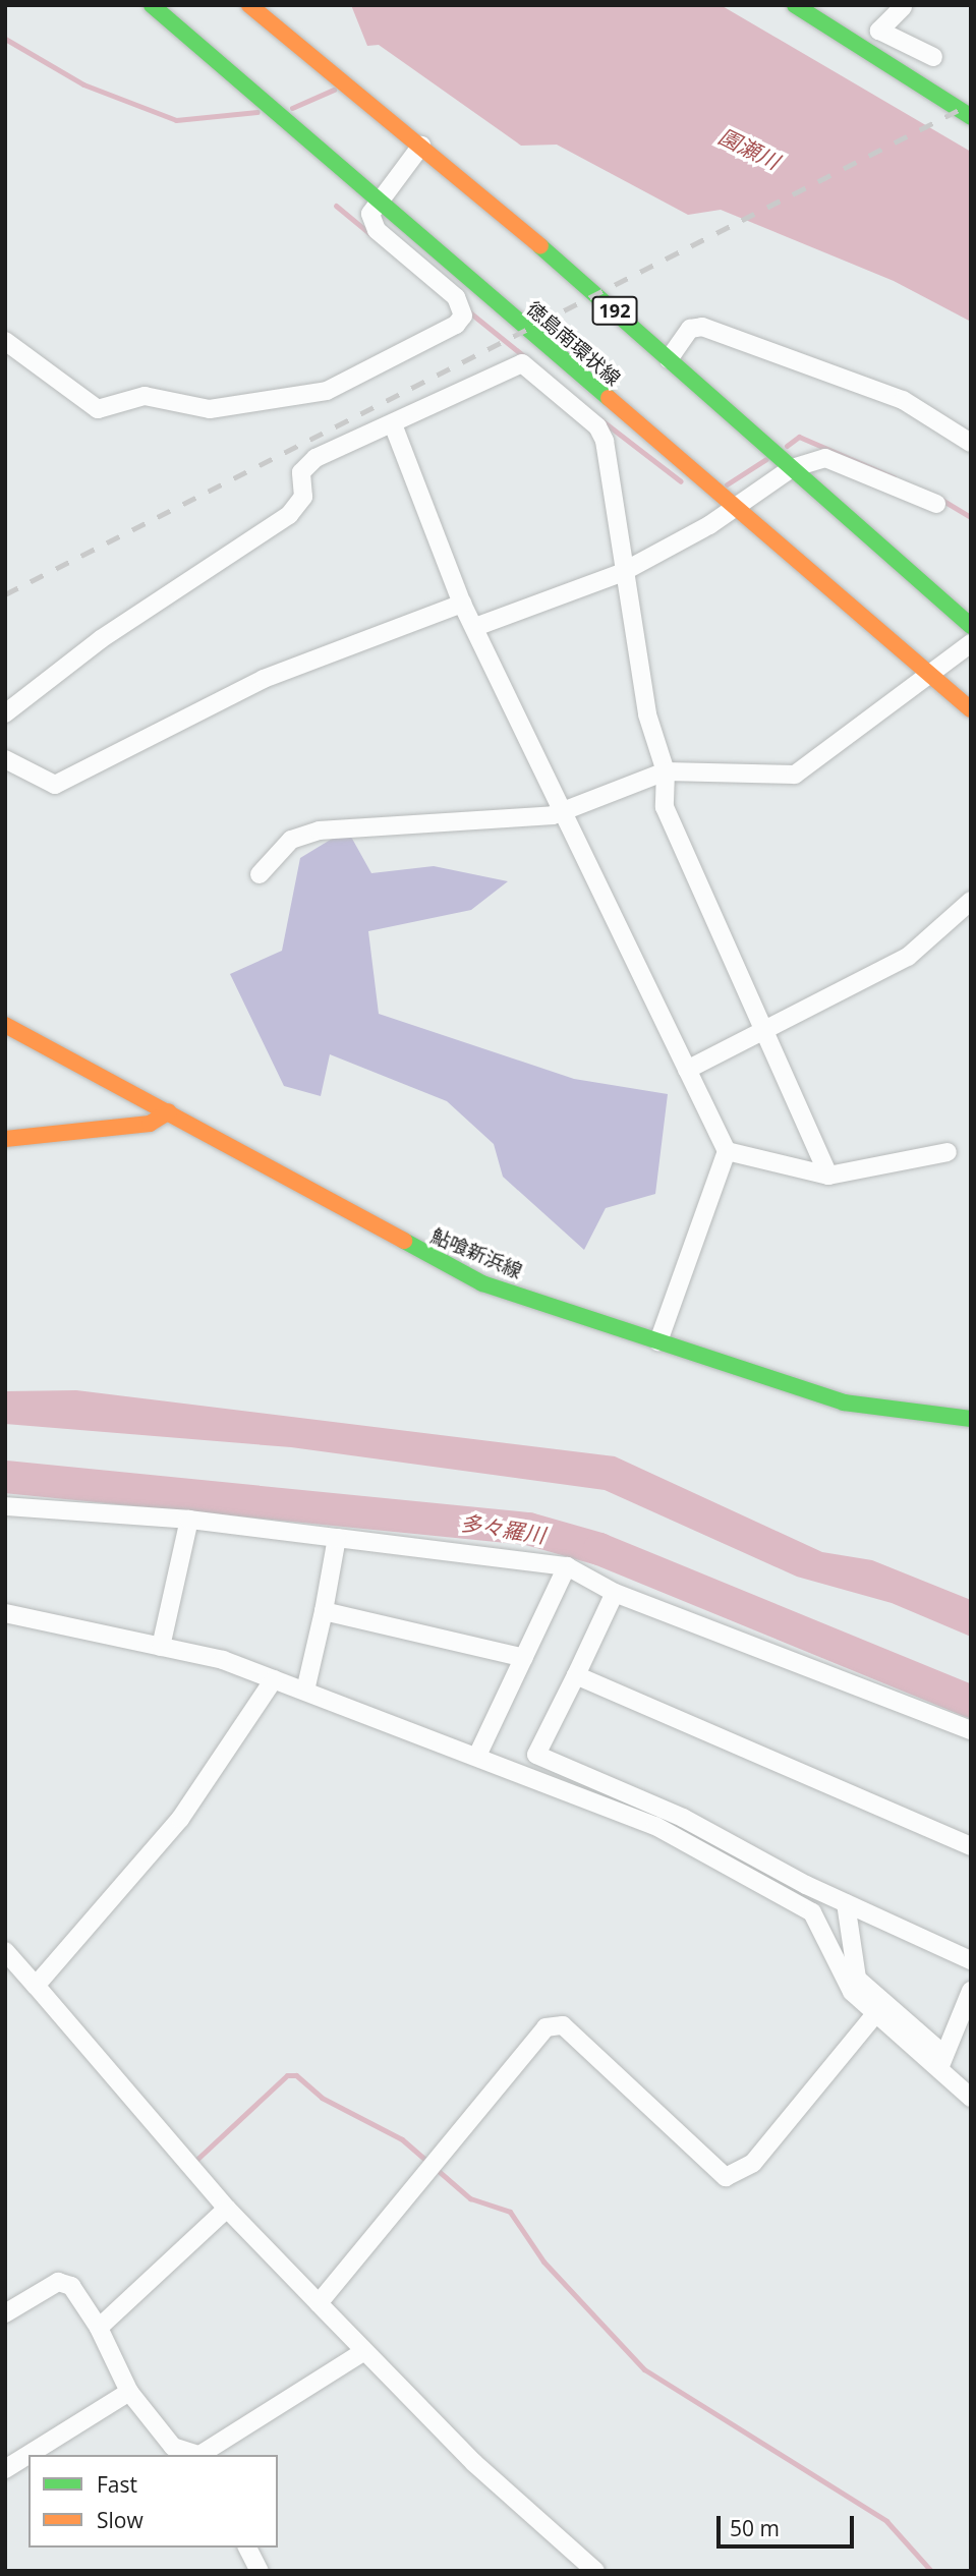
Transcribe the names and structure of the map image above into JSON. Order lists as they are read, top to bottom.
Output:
{
  "streets": {
    "main road": ["192", "徳島南環状線", "鮎喰新浜線"]
  },
  "water": ["園瀬川", "多々羅川"],
  "legend": ["Fast", "Slow"],
  "scale_bar": "50 m"
}
